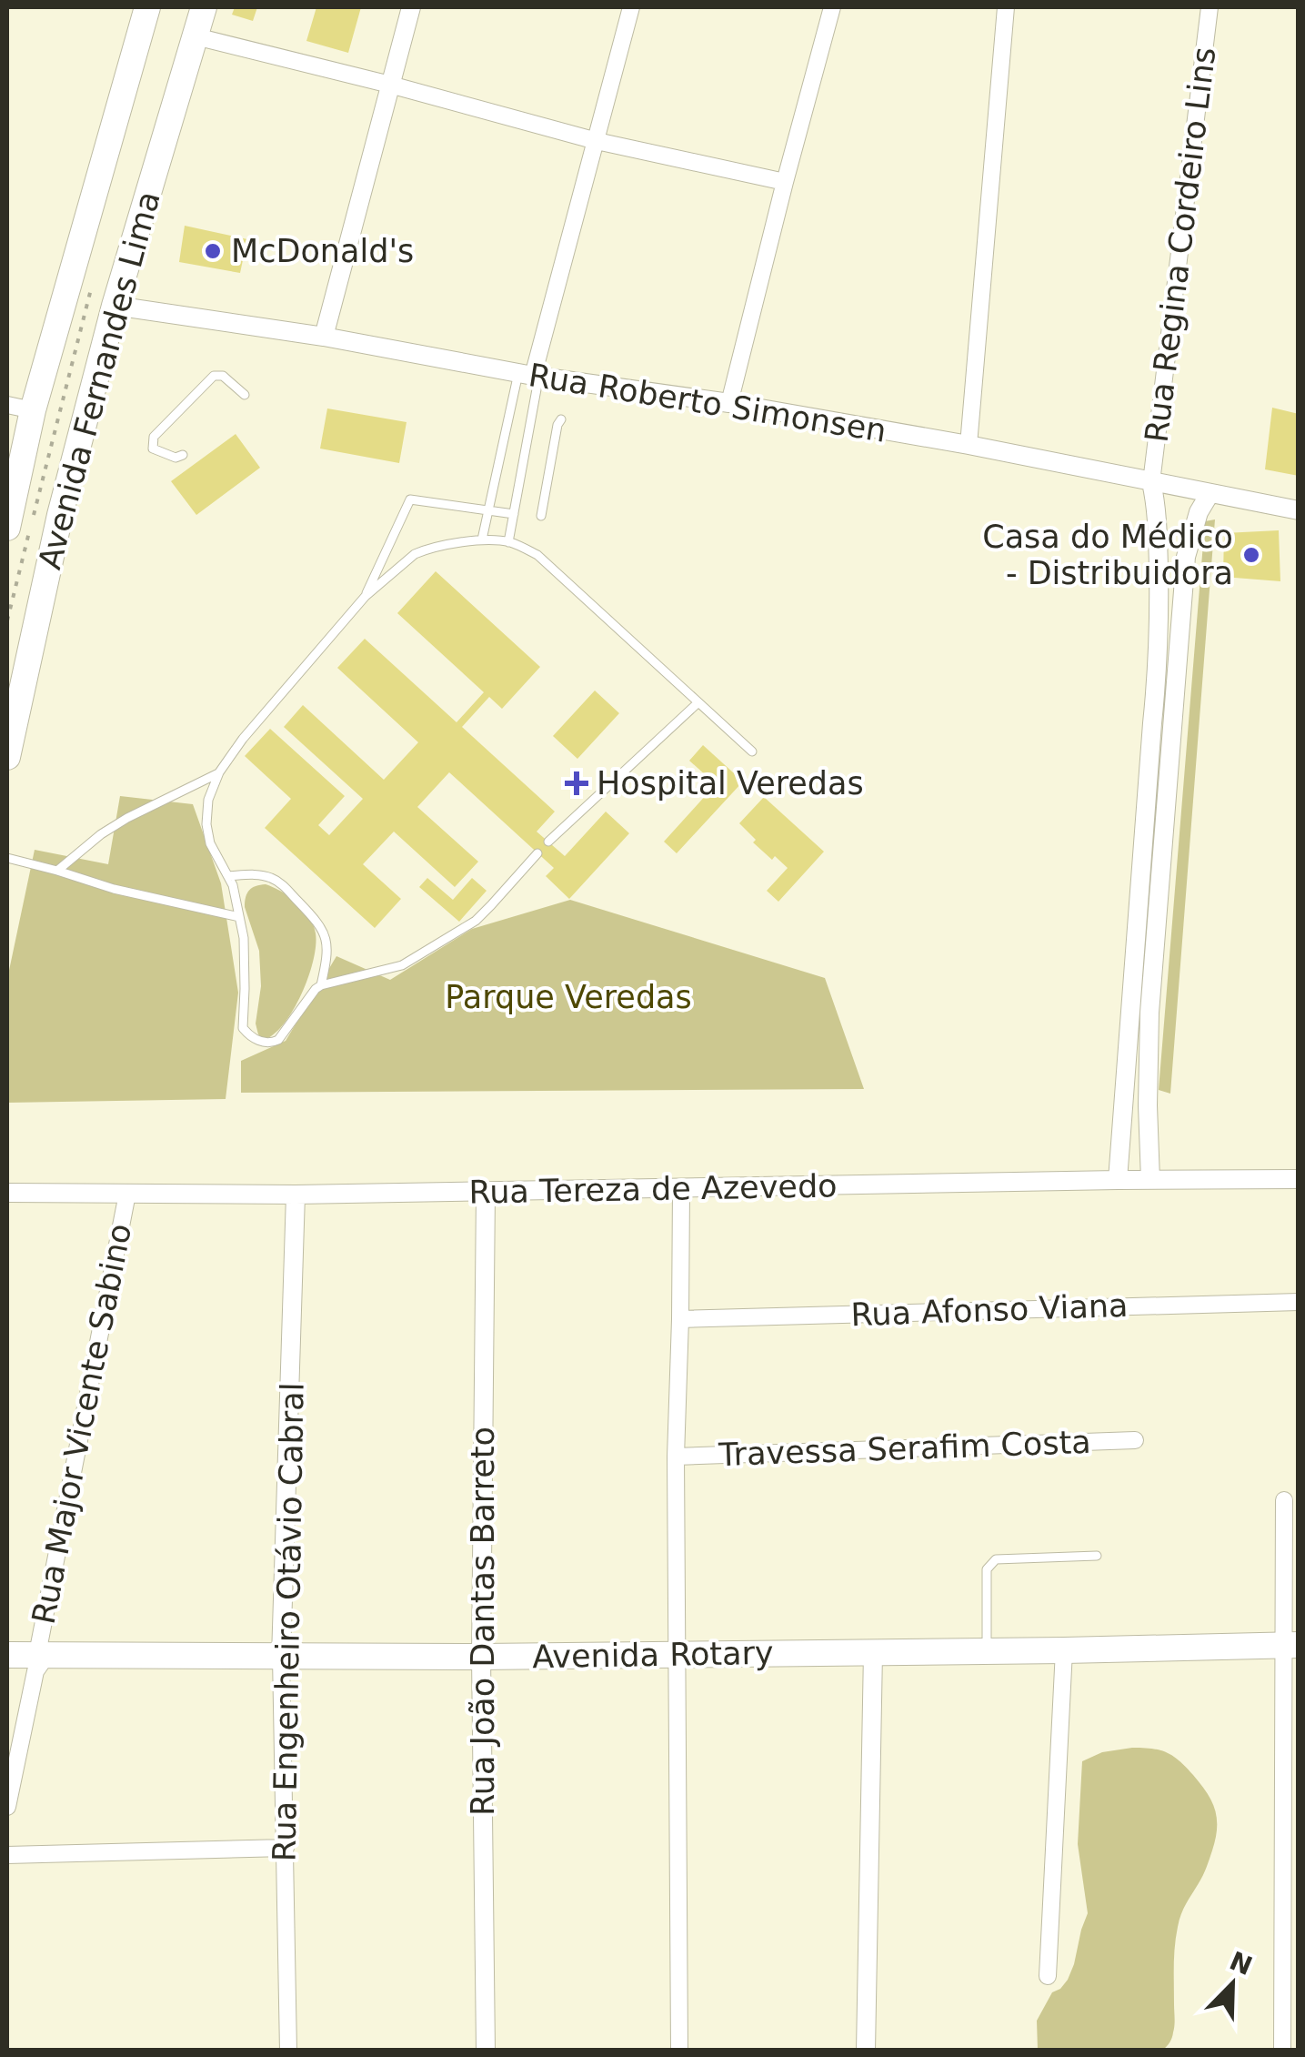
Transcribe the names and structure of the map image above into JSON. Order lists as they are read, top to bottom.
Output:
{
  "streets": {
    "main road": ["Avenida Fernandes Lima", "Avenida Rotary"],
    "street": [
      "Rua Regina Cordeiro Lins",
      "Rua Roberto Simonsen",
      "Rua Tereza de Azevedo",
      "Rua Afonso Viana",
      "Rua Major Vicente Sabino",
      "Travessa Serafim Costa",
      "Rua João Dantas Barreto",
      "Rua Engenheiro Otávio Cabral"
    ]
  },
  "crossings": [
    ["Rua Regina Cordeiro Lins", "Rua Roberto Simonsen"],
    ["Avenida Fernandes Lima", "Rua Roberto Simonsen"],
    ["Rua Tereza de Azevedo", "Rua Major Vicente Sabino"],
    ["Rua Tereza de Azevedo", "Rua João Dantas Barreto"],
    ["Rua Tereza de Azevedo", "Rua Engenheiro Otávio Cabral"],
    ["Rua Major Vicente Sabino", "Avenida Rotary"],
    ["Rua João Dantas Barreto", "Avenida Rotary"],
    ["Rua Engenheiro Otávio Cabral", "Avenida Rotary"]
  ],
  "parks": ["Parque Veredas"],
  "places": {
    "other": ["McDonald's", "Casa do Médico - Distribuidora"],
    "health": ["Hospital Veredas"]
  },
  "north": "top right"
}
